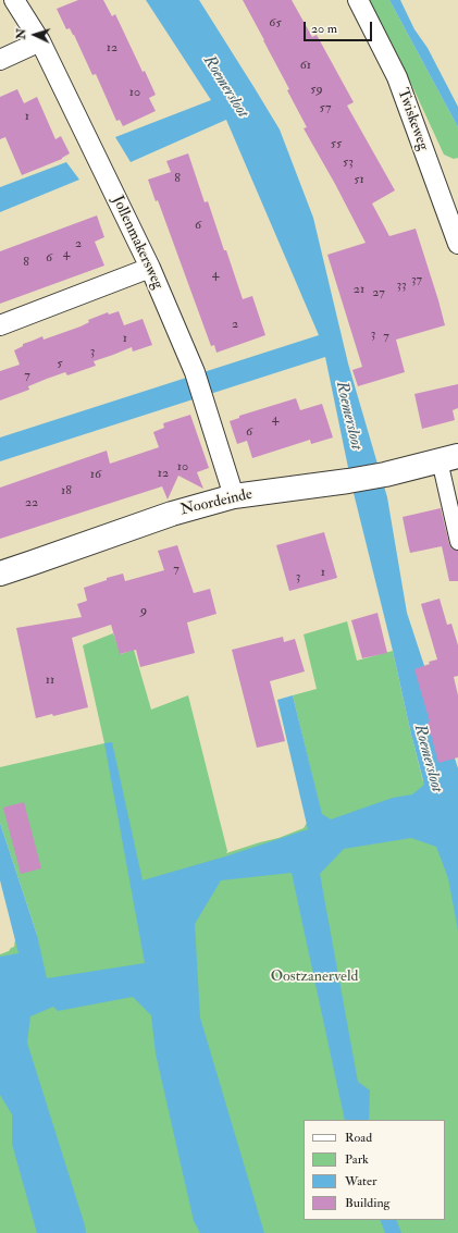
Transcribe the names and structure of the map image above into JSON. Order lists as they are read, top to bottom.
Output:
{
  "streets": {
    "street": ["Twiskeweg", "Jollenmakersweg", "Noordeinde"]
  },
  "crossings": [
    ["Jollenmakersweg", "Noordeinde"]
  ],
  "water": ["Roemersloot"],
  "parks": ["Oostzanerveld"],
  "house_numbers": [
    "65",
    "12",
    "61",
    "59",
    "10",
    "57",
    "1",
    "55",
    "53",
    "8",
    "51",
    "6",
    "2",
    "4",
    "6",
    "8",
    "4",
    "37",
    "33",
    "21",
    "27",
    "2",
    "3",
    "7",
    "1",
    "3",
    "5",
    "7",
    "4",
    "6",
    "10",
    "12",
    "16",
    "18",
    "22",
    "7",
    "1",
    "3",
    "9",
    "11"
  ],
  "legend": [
    "Road",
    "Park",
    "Water",
    "Building"
  ],
  "scale_bar": "20 m",
  "north": "left"
}
